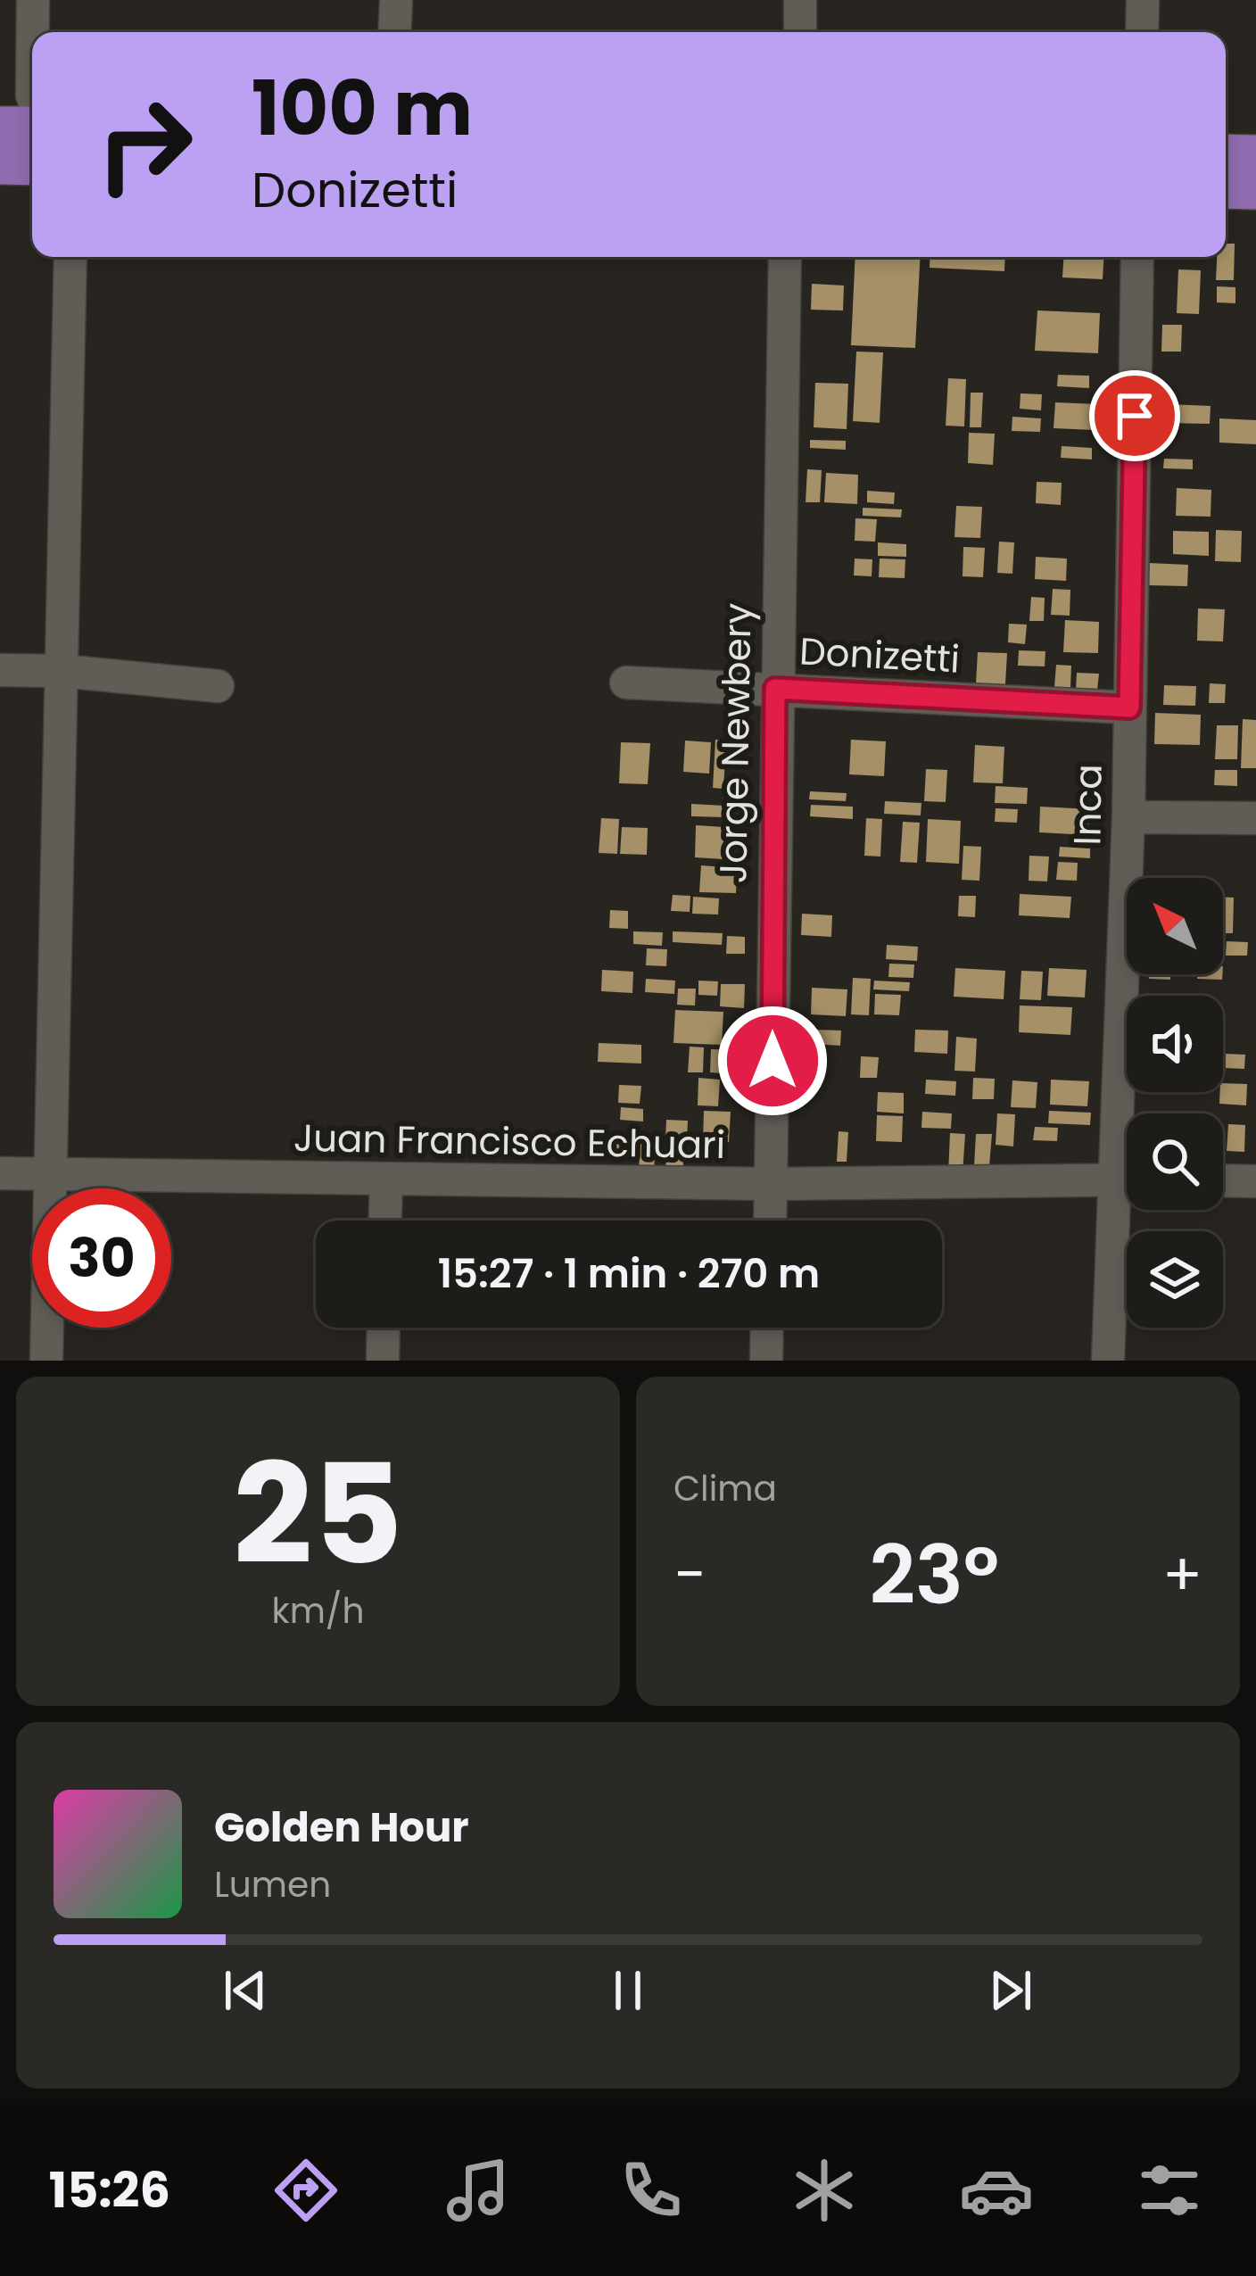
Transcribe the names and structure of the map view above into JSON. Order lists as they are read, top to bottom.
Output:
{
  "streets": {
    "street": [
      "Donizetti",
      "Jorge Newbery",
      "Inca",
      "Juan Francisco Echuari"
    ]
  },
  "crossings": [
    ["Donizetti", "Jorge Newbery"],
    ["Donizetti", "Inca"],
    ["Jorge Newbery", "Juan Francisco Echuari"]
  ],
  "north": "top left",
  "page": {
    "turn": ["100 m", "Donizetti"],
    "limit": "30",
    "trip": "15:27 · 1 min · 270 m",
    "tile": [
      ["25", "km/h"],
      "Clima"
    ],
    "heat": ["−", "23°", "+"],
    "song": ["Golden Hour", "Lumen"],
    "tabs": "15:26"
  }
}
